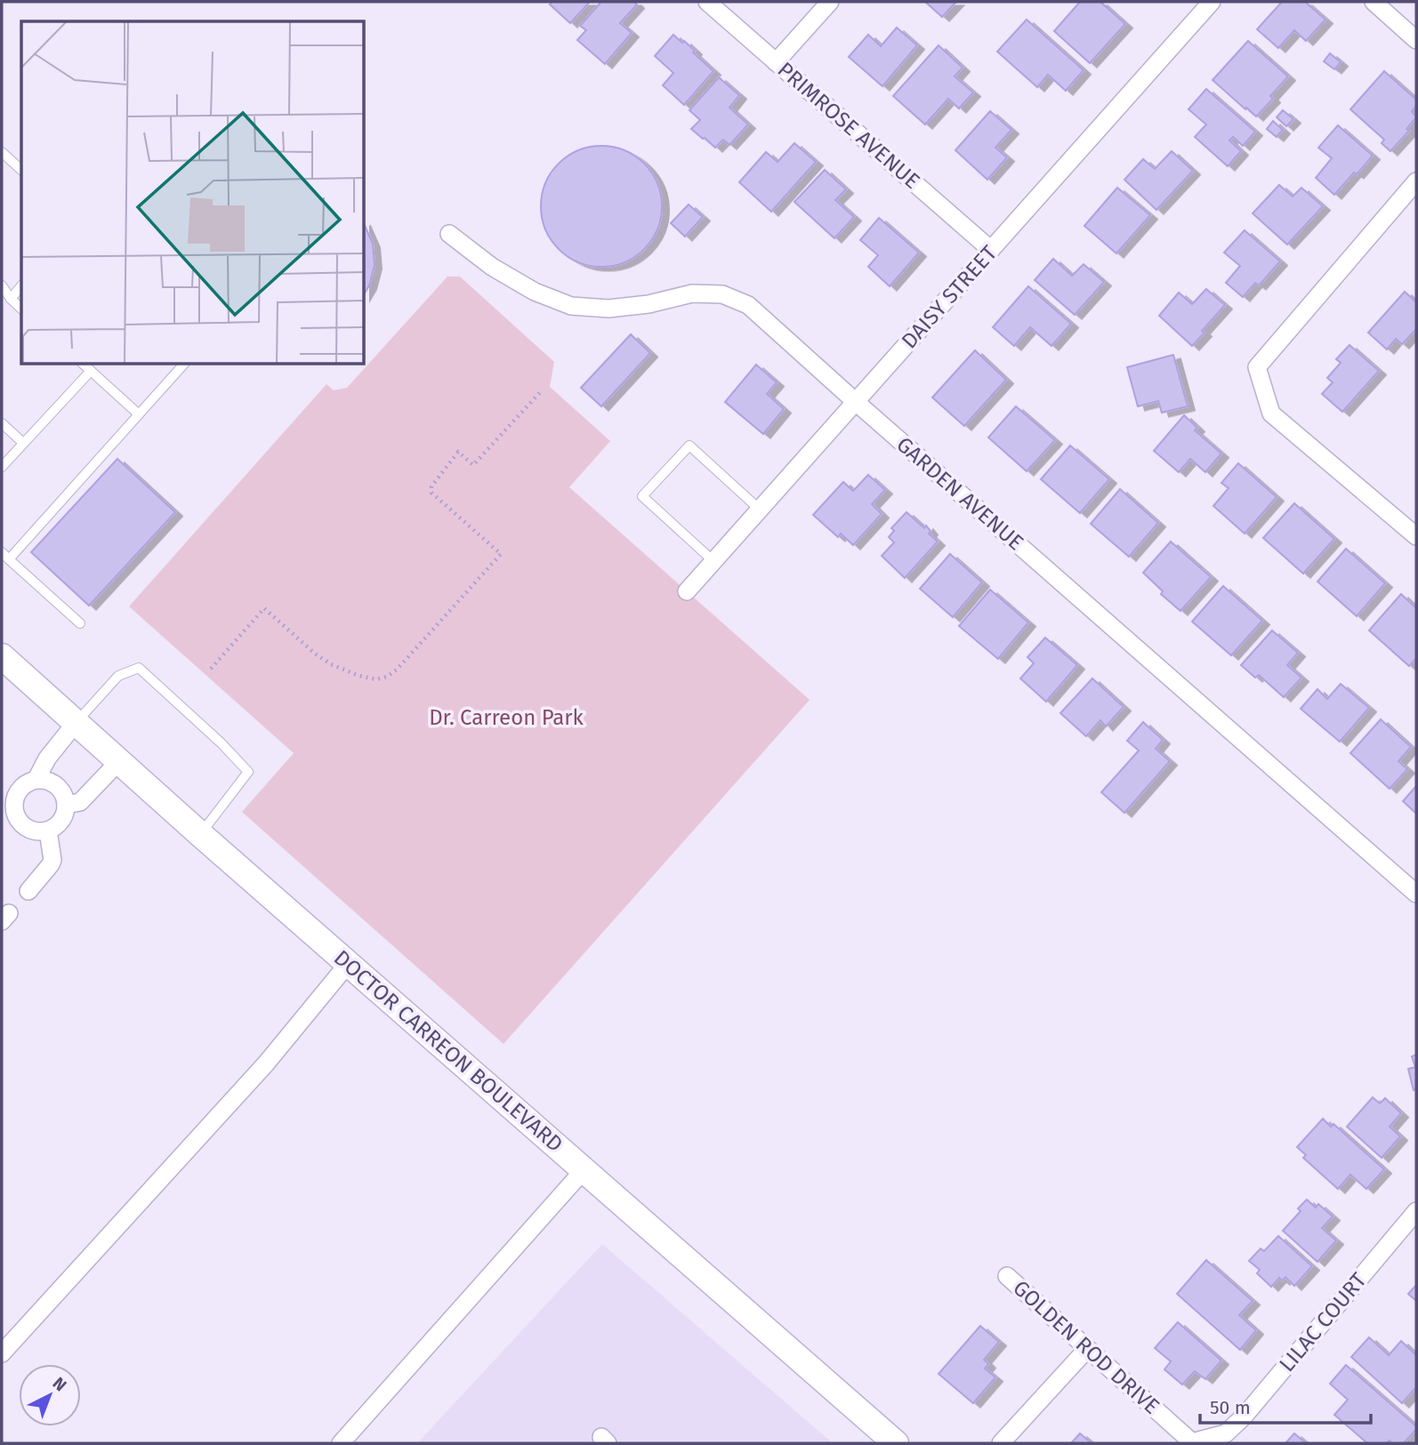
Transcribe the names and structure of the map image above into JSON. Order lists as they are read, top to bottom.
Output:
{
  "streets": {
    "main road": ["DOCTOR CARREON BOULEVARD"],
    "street": [
      "PRIMROSE AVENUE",
      "DAISY STREET",
      "GARDEN AVENUE",
      "LILAC COURT",
      "GOLDEN ROD DRIVE"
    ]
  },
  "crossings": [
    ["PRIMROSE AVENUE", "DAISY STREET"],
    ["DAISY STREET", "GARDEN AVENUE"],
    ["LILAC COURT", "GOLDEN ROD DRIVE"]
  ],
  "parks": ["Dr. Carreon Park"],
  "scale_bar": "50 m",
  "north": "top right"
}
